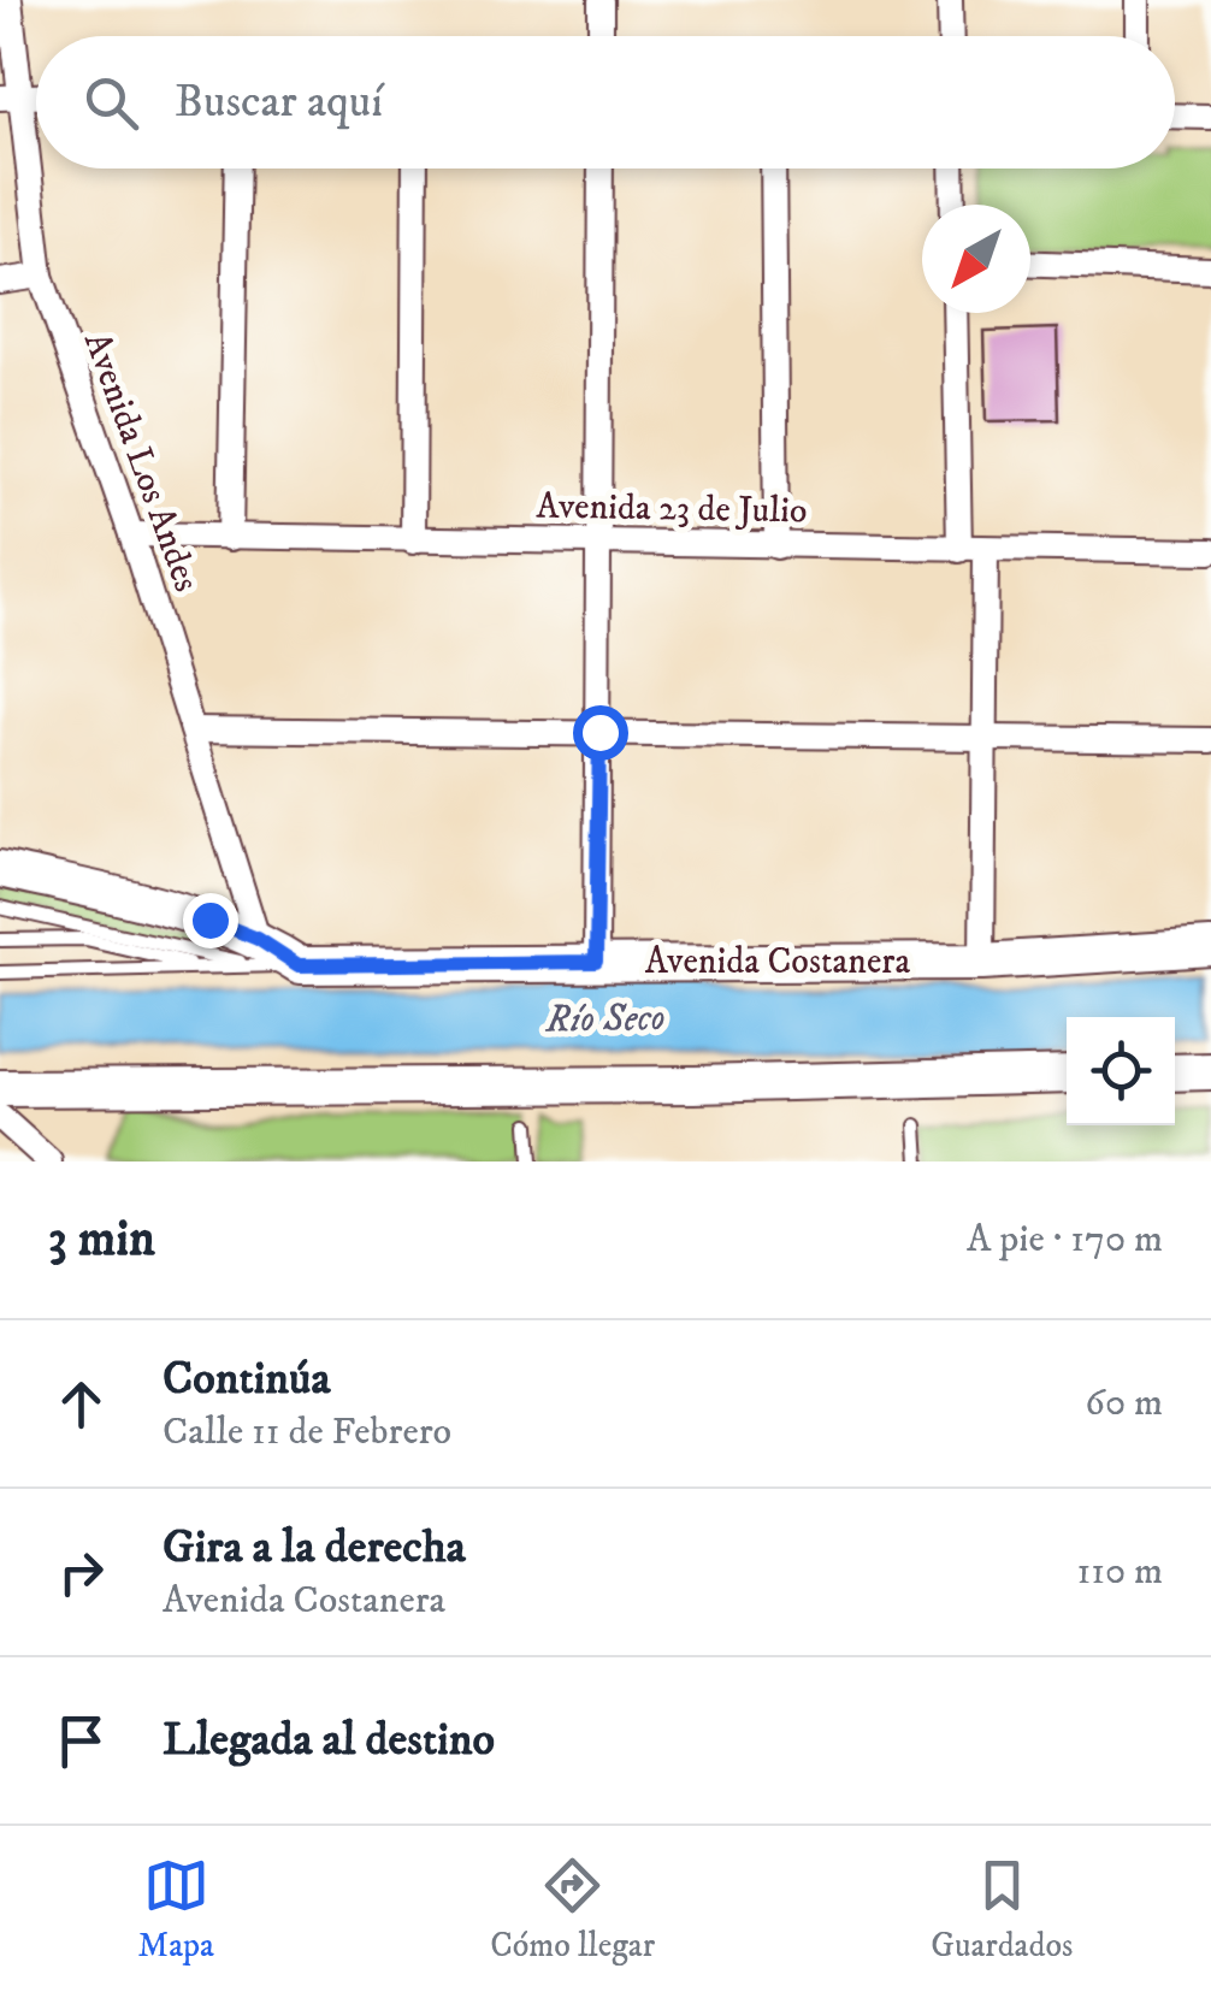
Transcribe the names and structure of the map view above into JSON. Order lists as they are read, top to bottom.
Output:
{
  "streets": {
    "main road": ["Avenida Costanera"],
    "street": ["Avenida Los Andes", "Avenida 23 de Julio"]
  },
  "crossings": [
    ["Avenida Los Andes", "Avenida 23 de Julio"],
    ["Avenida Los Andes", "Avenida Costanera"]
  ],
  "water": ["Río Seco"],
  "north": "bottom left",
  "page": {
    "search": "Buscar aquí",
    "heading": ["3 min", "A pie · 170 m"],
    "list": [
      ["Continúa", "Calle 11 de Febrero", "60 m"],
      ["Gira a la derecha", "Avenida Costanera", "110 m"],
      "Llegada al destino"
    ],
    "nav": ["Mapa", "Cómo llegar", "Guardados"]
  }
}
